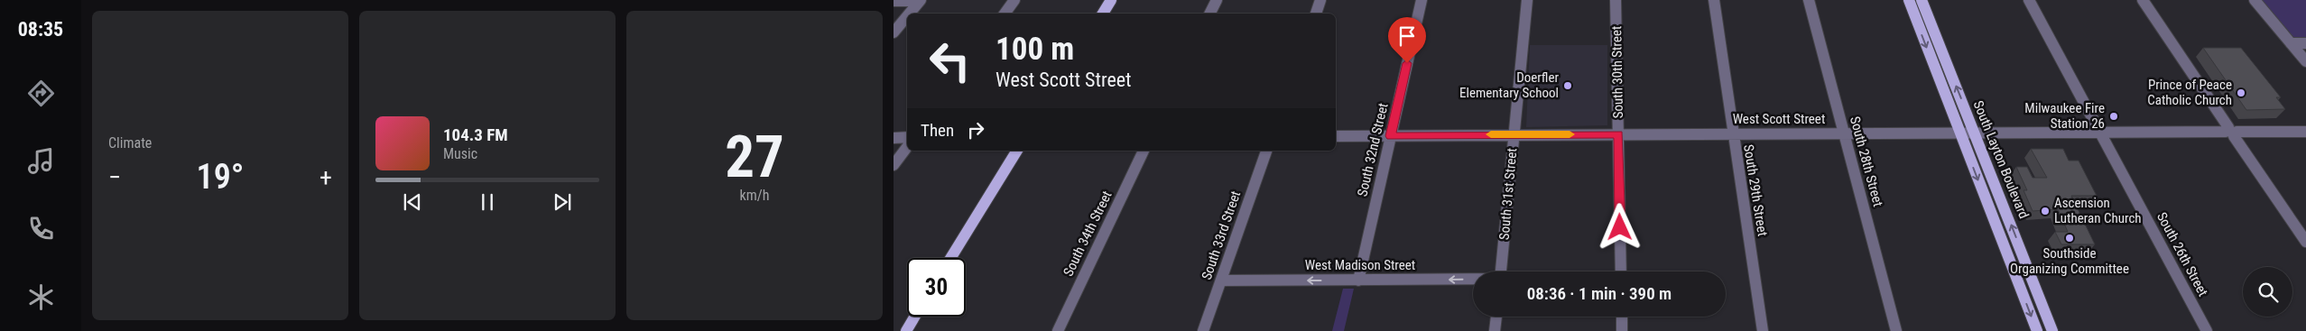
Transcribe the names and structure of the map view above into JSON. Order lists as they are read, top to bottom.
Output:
{
  "streets": {
    "main road": ["South Layton Boulevard"],
    "street": [
      "South 30th Street",
      "West Scott Street",
      "South 32nd Street",
      "South 28th Street",
      "South 29th Street",
      "South 31st Street",
      "South 34th Street",
      "South 33rd Street",
      "South 26th Street",
      "West Madison Street"
    ]
  },
  "crossings": [
    ["South 30th Street", "West Scott Street"],
    ["West Scott Street", "South 32nd Street"],
    ["West Scott Street", "South Layton Boulevard"],
    ["West Scott Street", "South 28th Street"],
    ["West Scott Street", "South 29th Street"],
    ["West Scott Street", "South 31st Street"],
    ["West Scott Street", "South 26th Street"],
    ["South 32nd Street", "West Madison Street"],
    ["South 33rd Street", "West Madison Street"]
  ],
  "one_way": ["West Madison Street"],
  "places": [
    "Doerfler Elementary School",
    "Prince of Peace Catholic Church",
    "Milwaukee Fire Station 26",
    "Ascension Lutheran Church",
    "Southside Organizing Committee"
  ],
  "page": {
    "tabs": "08:35",
    "tile": [
      "Climate",
      ["27", "km/h"]
    ],
    "turn": ["100 m", "West Scott Street"],
    "then": "Then",
    "song": ["104.3 FM", "Music"],
    "heat": ["−", "19°", "+"],
    "limit": "30",
    "trip": "08:36 · 1 min · 390 m"
  }
}
